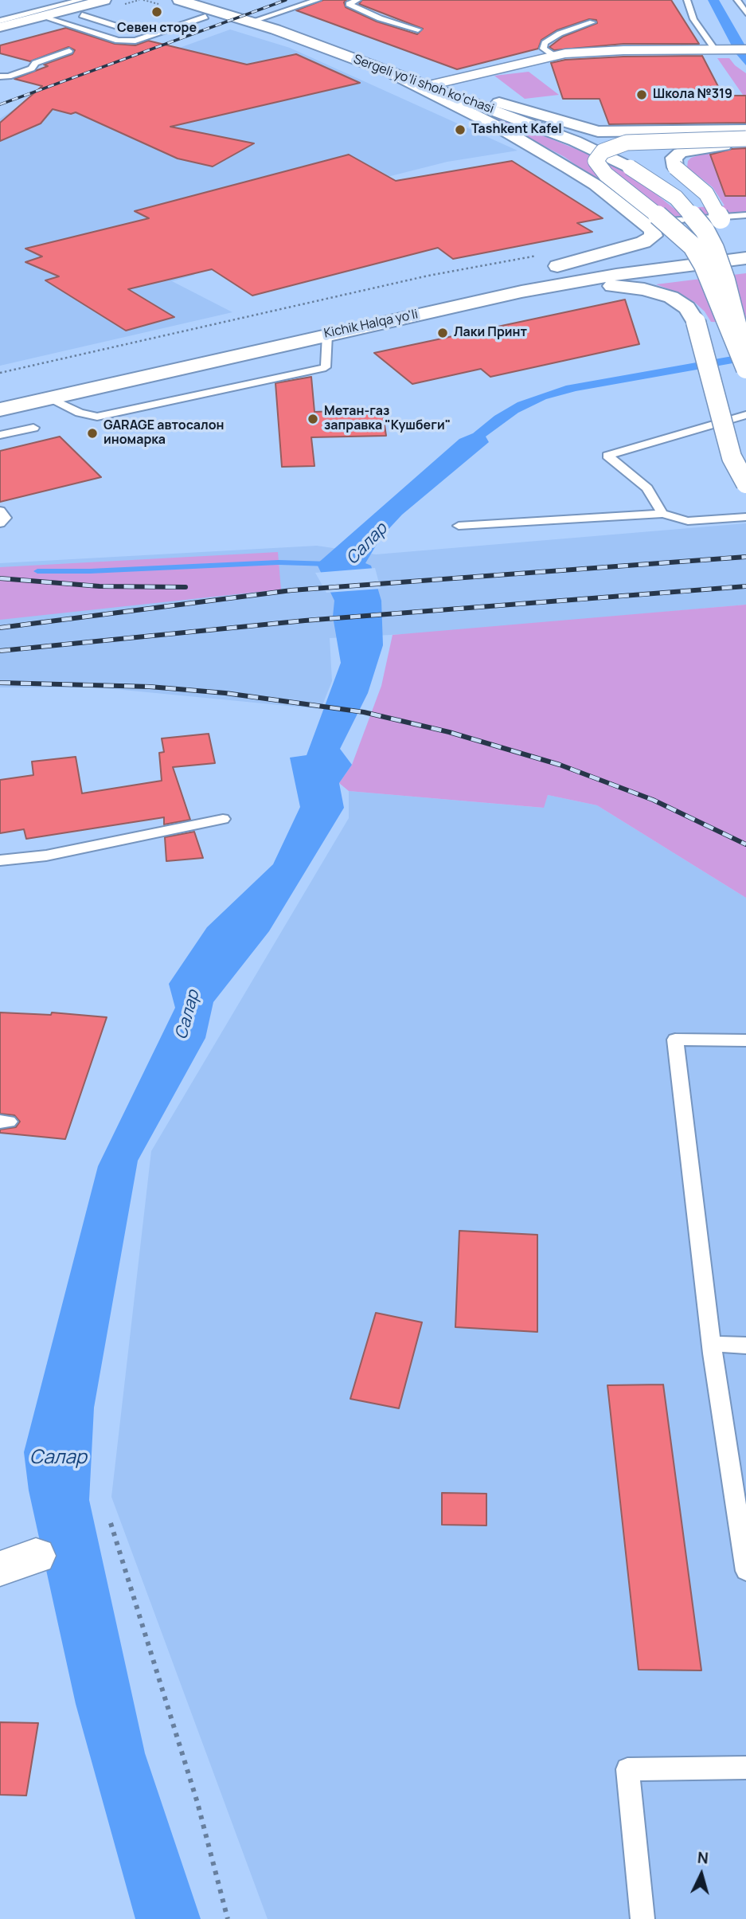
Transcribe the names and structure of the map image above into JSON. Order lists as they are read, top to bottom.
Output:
{
  "streets": {
    "main road": ["Sergeli yo‘li shoh ko‘chasi", "Kichik Halqa yo'li"]
  },
  "crossings": [
    ["Sergeli yo‘li shoh ko‘chasi", "Kichik Halqa yo'li"]
  ],
  "water": ["Салар"],
  "places": [
    "Севен сторе",
    "Школа №319",
    "Tashkent Kafel",
    "Лаки Принт",
    "Метан-газ заправка \"Кушбеги\"",
    "GARAGE автосалон иномарка"
  ],
  "north": "top"
}
